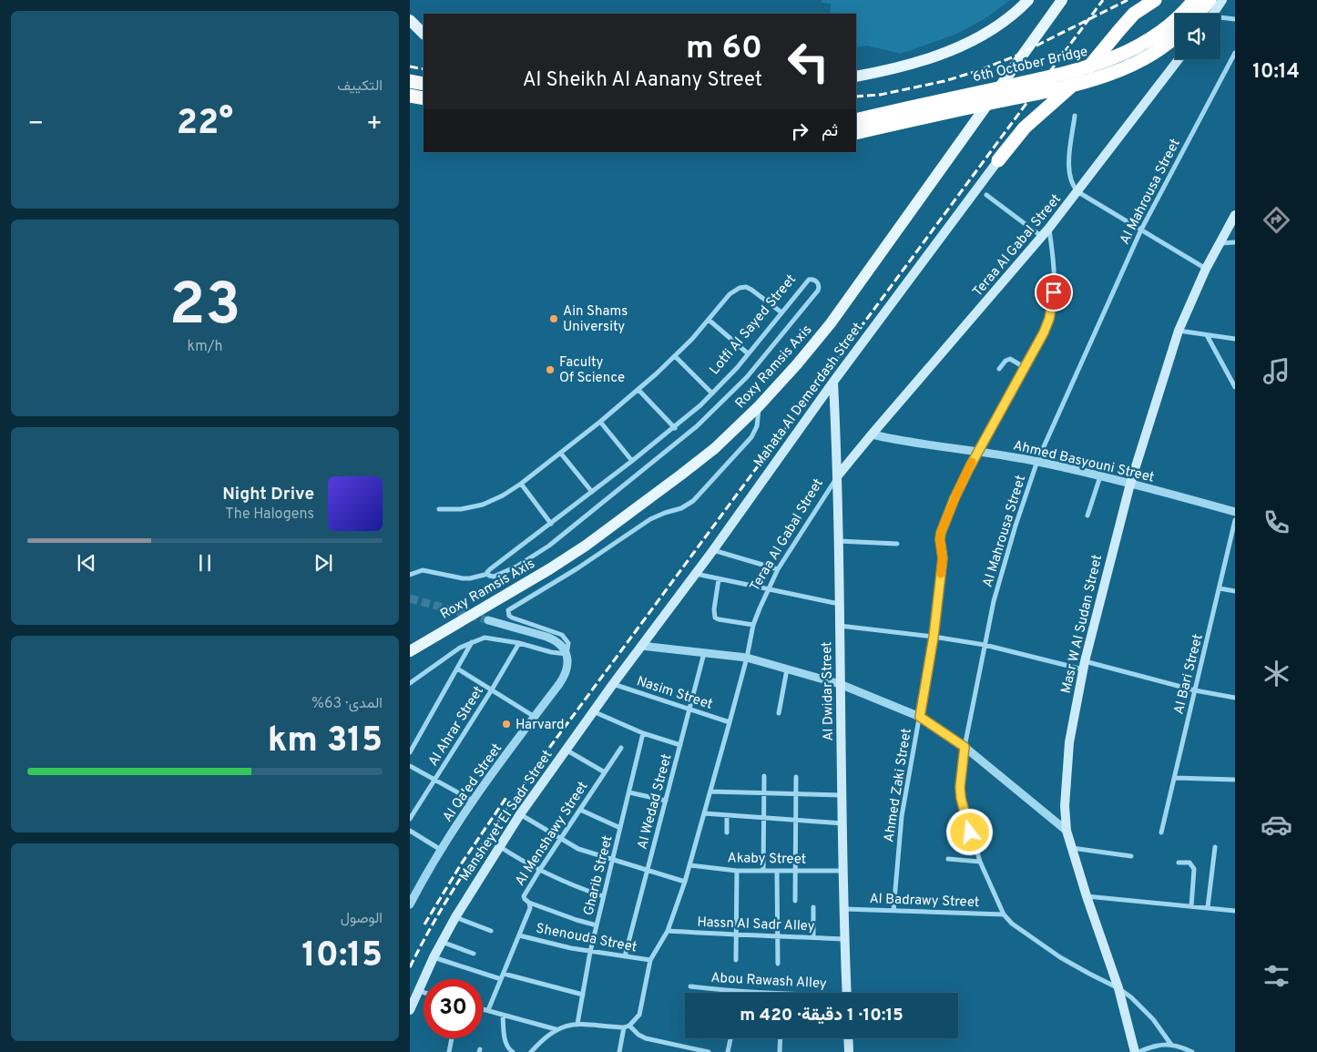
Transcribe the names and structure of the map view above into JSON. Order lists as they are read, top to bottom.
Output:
{
  "streets": {
    "highway": ["6th October Bridge"],
    "main road": [
      "Teraa Al Gabal Street",
      "Roxy Ramsis Axis",
      "Mahata Al Demerdash Street",
      "Masr W Al Sudan Street",
      "Al Dwidar Street",
      "Mansheyet El Sadr Street"
    ],
    "street": [
      "Al Mahrousa Street",
      "Lotfi Al Sayed Street",
      "Ahmed Basyouni Street",
      "Al Bari Street",
      "Nasim Street",
      "Al Ahrar Street",
      "Al Qa'ed Street",
      "Ahmed Zaki Street",
      "Al Wedad Street",
      "Al Menshawy Street",
      "Akaby Street",
      "Gharib Street",
      "Al Badrawy Street",
      "Hassn Al Sadr Alley",
      "Shenouda Street",
      "Abou Rawash Alley"
    ]
  },
  "crossings": [
    ["Al Mahrousa Street", "Ahmed Basyouni Street"],
    ["Al Mahrousa Street", "Masr W Al Sudan Street"],
    ["Al Mahrousa Street", "Al Badrawy Street"],
    ["Teraa Al Gabal Street", "Ahmed Basyouni Street"],
    ["Teraa Al Gabal Street", "Al Dwidar Street"],
    ["Teraa Al Gabal Street", "Nasim Street"],
    ["Teraa Al Gabal Street", "Ahmed Zaki Street"],
    ["Teraa Al Gabal Street", "Akaby Street"],
    ["Teraa Al Gabal Street", "Hassn Al Sadr Alley"],
    ["Teraa Al Gabal Street", "Shenouda Street"],
    ["Mahata Al Demerdash Street", "Al Dwidar Street"],
    ["Mahata Al Demerdash Street", "Mansheyet El Sadr Street"],
    ["Ahmed Basyouni Street", "Masr W Al Sudan Street"],
    ["Ahmed Basyouni Street", "Ahmed Zaki Street"],
    ["Al Dwidar Street", "Akaby Street"],
    ["Al Dwidar Street", "Al Badrawy Street"],
    ["Al Dwidar Street", "Hassn Al Sadr Alley"],
    ["Nasim Street", "Al Wedad Street"],
    ["Nasim Street", "Mansheyet El Sadr Street"],
    ["Ahmed Zaki Street", "Al Badrawy Street"],
    ["Al Wedad Street", "Shenouda Street"],
    ["Al Menshawy Street", "Shenouda Street"],
    ["Gharib Street", "Shenouda Street"]
  ],
  "places": ["Ain Shams University", "Faculty Of Science", "Harvard"],
  "page": {
    "tabs": "10:14",
    "tile": [
      "التكييف",
      ["23", "km/h"],
      ["المدى · 63%", "315 km"],
      ["الوصول", "10:15"]
    ],
    "turn": ["60 m", "Al Sheikh Al Aanany Street"],
    "heat": ["−", "22°", "+"],
    "then": "ثم",
    "song": ["Night Drive", "The Halogens"],
    "limit": "30",
    "trip": "10:15 · 1 دقيقة · 420 m"
  }
}
